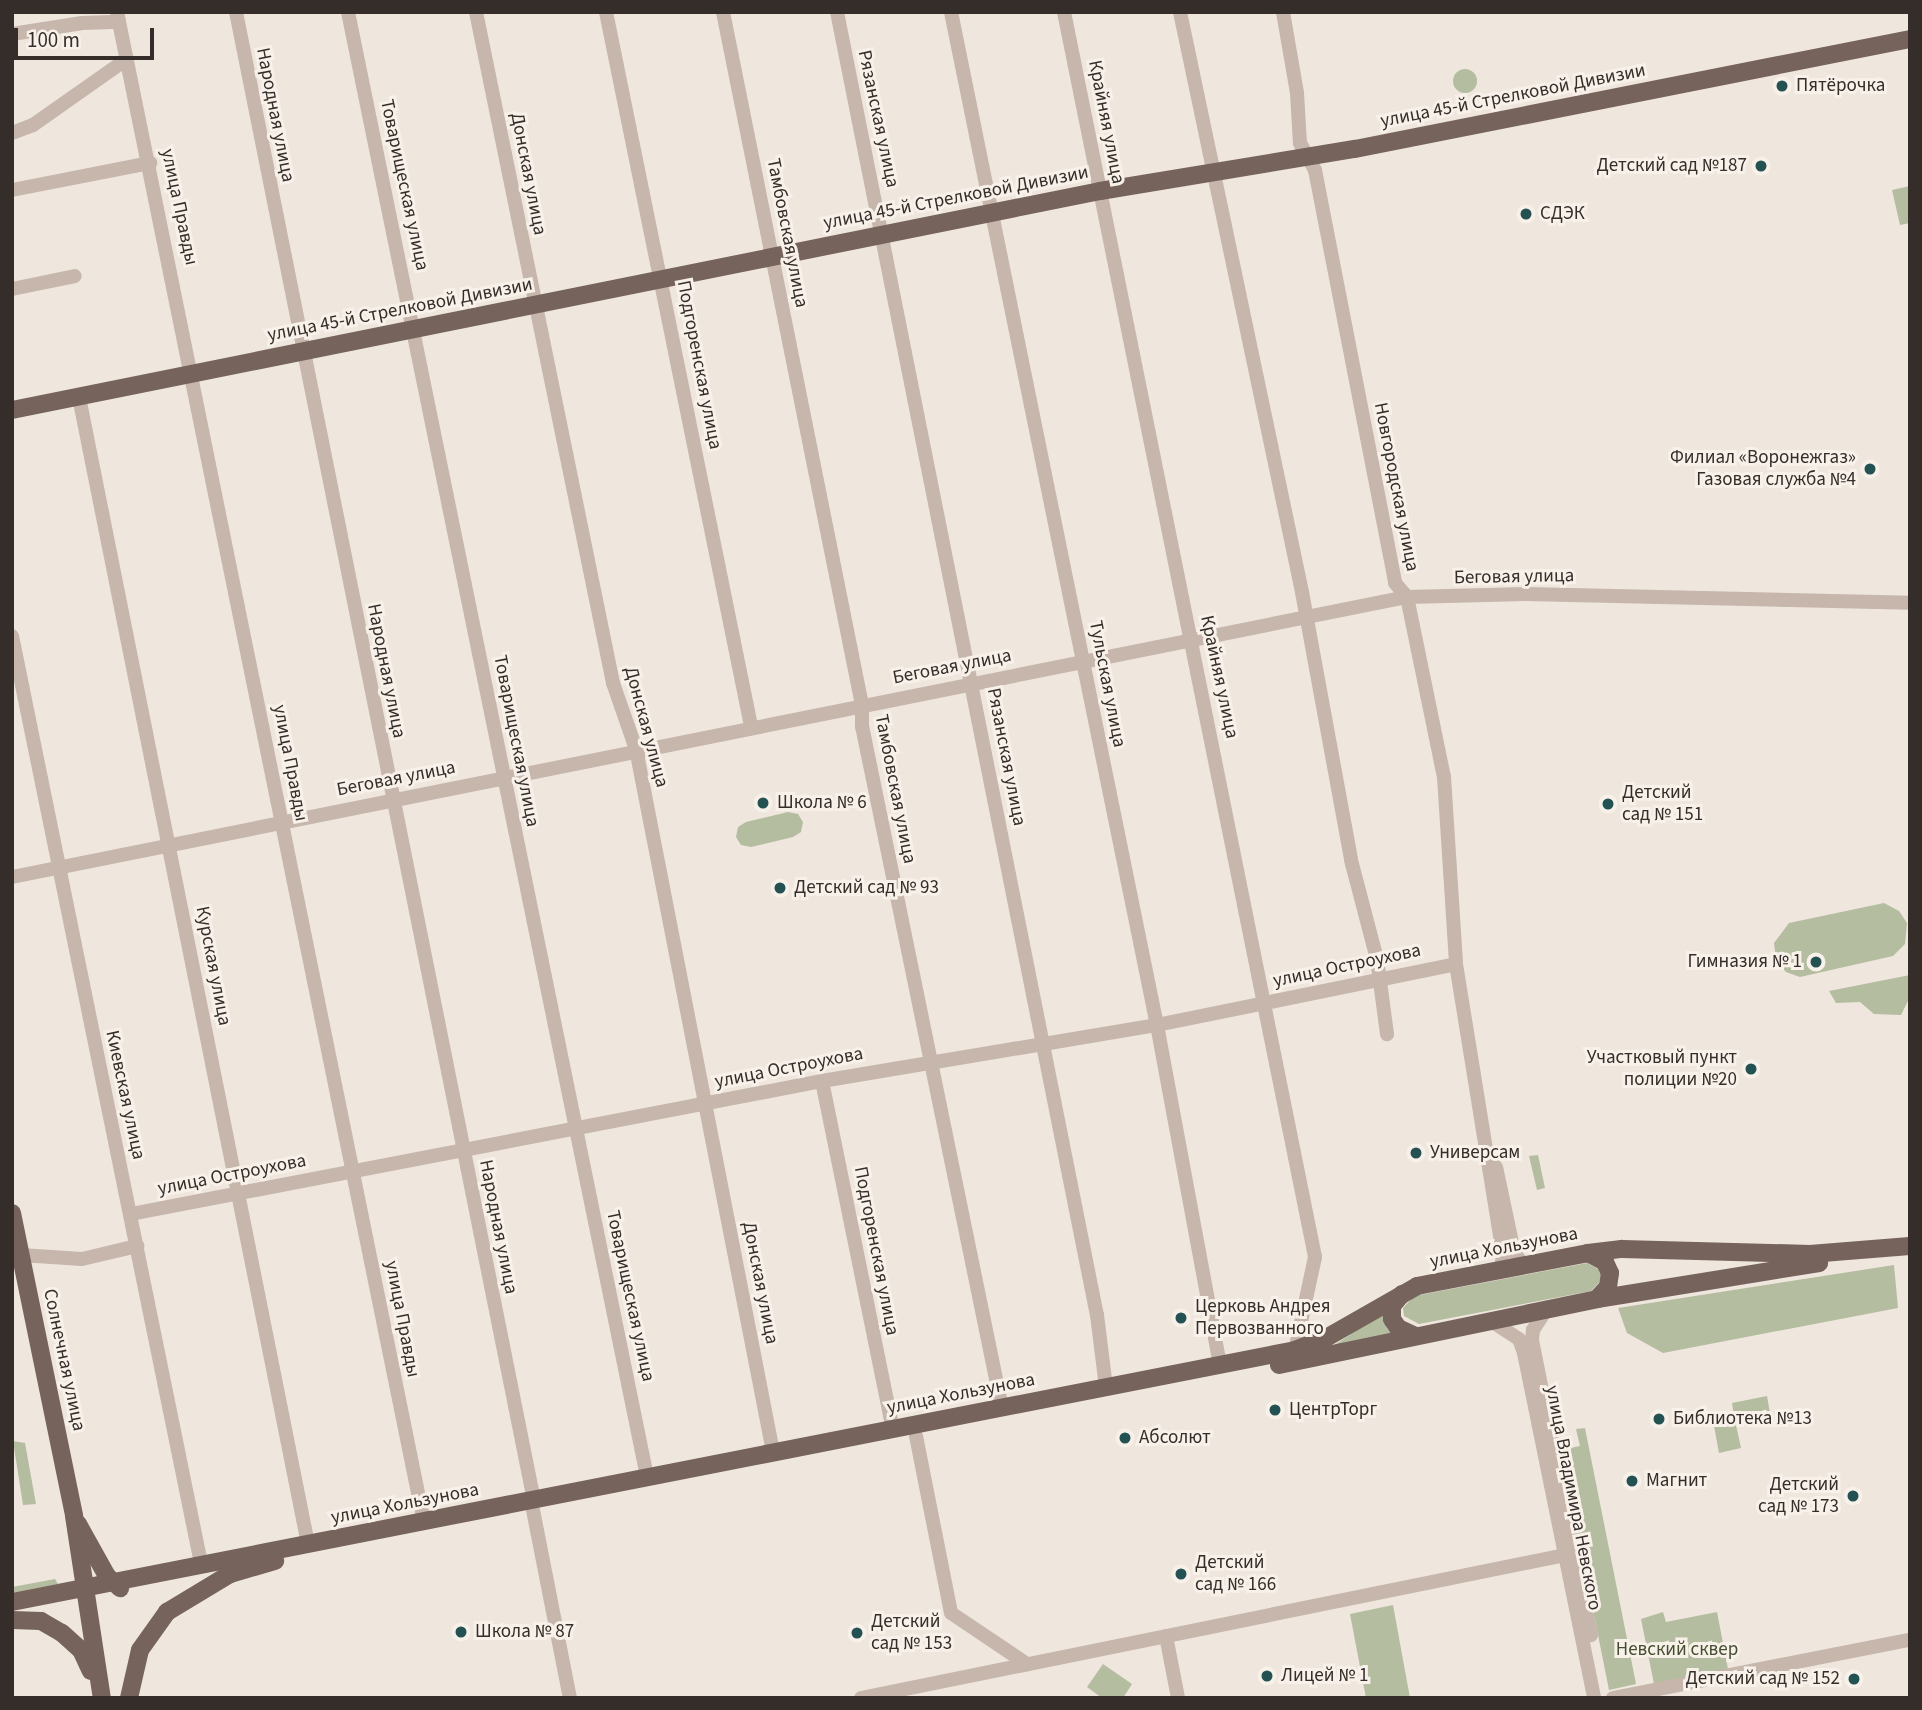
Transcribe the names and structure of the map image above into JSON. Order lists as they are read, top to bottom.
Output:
{
  "streets": {
    "main road": ["улица 45-й Стрелковой Дивизии", "улица Хользунова", "Солнечная улица"],
    "street": [
      "Народная улица",
      "Рязанская улица",
      "Крайняя улица",
      "Донская улица",
      "Товарищеская улица",
      "улица Правды",
      "Тамбовская улица",
      "Подгоренская улица",
      "Новгородская улица",
      "Беговая улица",
      "Тульская улица",
      "Курская улица",
      "улица Остроухова",
      "Киевская улица",
      "улица Владимира Невского"
    ]
  },
  "crossings": [
    ["улица 45-й Стрелковой Дивизии", "Народная улица"],
    ["улица 45-й Стрелковой Дивизии", "Рязанская улица"],
    ["улица 45-й Стрелковой Дивизии", "Крайняя улица"],
    ["улица 45-й Стрелковой Дивизии", "Донская улица"],
    ["улица 45-й Стрелковой Дивизии", "Товарищеская улица"],
    ["улица 45-й Стрелковой Дивизии", "улица Правды"],
    ["улица 45-й Стрелковой Дивизии", "Тамбовская улица"],
    ["улица 45-й Стрелковой Дивизии", "Подгоренская улица"],
    ["улица 45-й Стрелковой Дивизии", "Новгородская улица"],
    ["улица 45-й Стрелковой Дивизии", "Тульская улица"],
    ["улица 45-й Стрелковой Дивизии", "Курская улица"],
    ["Народная улица", "Беговая улица"],
    ["Народная улица", "улица Остроухова"],
    ["Народная улица", "улица Хользунова"],
    ["Рязанская улица", "Беговая улица"],
    ["Рязанская улица", "улица Остроухова"],
    ["Рязанская улица", "улица Хользунова"],
    ["Крайняя улица", "Беговая улица"],
    ["Крайняя улица", "улица Остроухова"],
    ["Крайняя улица", "улица Хользунова"],
    ["Донская улица", "Беговая улица"],
    ["Донская улица", "улица Остроухова"],
    ["Донская улица", "улица Хользунова"],
    ["Товарищеская улица", "Беговая улица"],
    ["Товарищеская улица", "улица Остроухова"],
    ["Товарищеская улица", "улица Хользунова"],
    ["улица Правды", "Беговая улица"],
    ["улица Правды", "улица Остроухова"],
    ["улица Правды", "улица Хользунова"],
    ["Тамбовская улица", "Беговая улица"],
    ["Тамбовская улица", "улица Остроухова"],
    ["Тамбовская улица", "улица Хользунова"],
    ["Подгоренская улица", "Беговая улица"],
    ["Подгоренская улица", "улица Остроухова"],
    ["Подгоренская улица", "улица Хользунова"],
    ["Новгородская улица", "Беговая улица"],
    ["Новгородская улица", "улица Остроухова"],
    ["Новгородская улица", "улица Хользунова"],
    ["Беговая улица", "Тульская улица"],
    ["Беговая улица", "Курская улица"],
    ["Беговая улица", "Киевская улица"],
    ["Тульская улица", "улица Остроухова"],
    ["Тульская улица", "улица Хользунова"],
    ["Курская улица", "улица Остроухова"],
    ["Курская улица", "улица Хользунова"],
    ["улица Остроухова", "Киевская улица"],
    ["Киевская улица", "улица Хользунова"],
    ["улица Хользунова", "Солнечная улица"],
    ["улица Хользунова", "улица Владимира Невского"]
  ],
  "parks": ["Невский сквер"],
  "places": [
    "Пятёрочка",
    "Детский сад №187",
    "СДЭК",
    "Филиал «Воронежгаз» Газовая служба №4",
    "Школа № 6",
    "Детский сад № 151",
    "Детский сад № 93",
    "Гимназия № 1",
    "Участковый пункт полиции №20",
    "Универсам",
    "Церковь Андрея Первозванного",
    "ЦентрТорг",
    "Библиотека №13",
    "Абсолют",
    "Магнит",
    "Детский сад № 173",
    "Детский сад № 166",
    "Школа № 87",
    "Детский сад № 153",
    "Лицей № 1",
    "Детский сад № 152"
  ],
  "scale_bar": "100 m"
}
